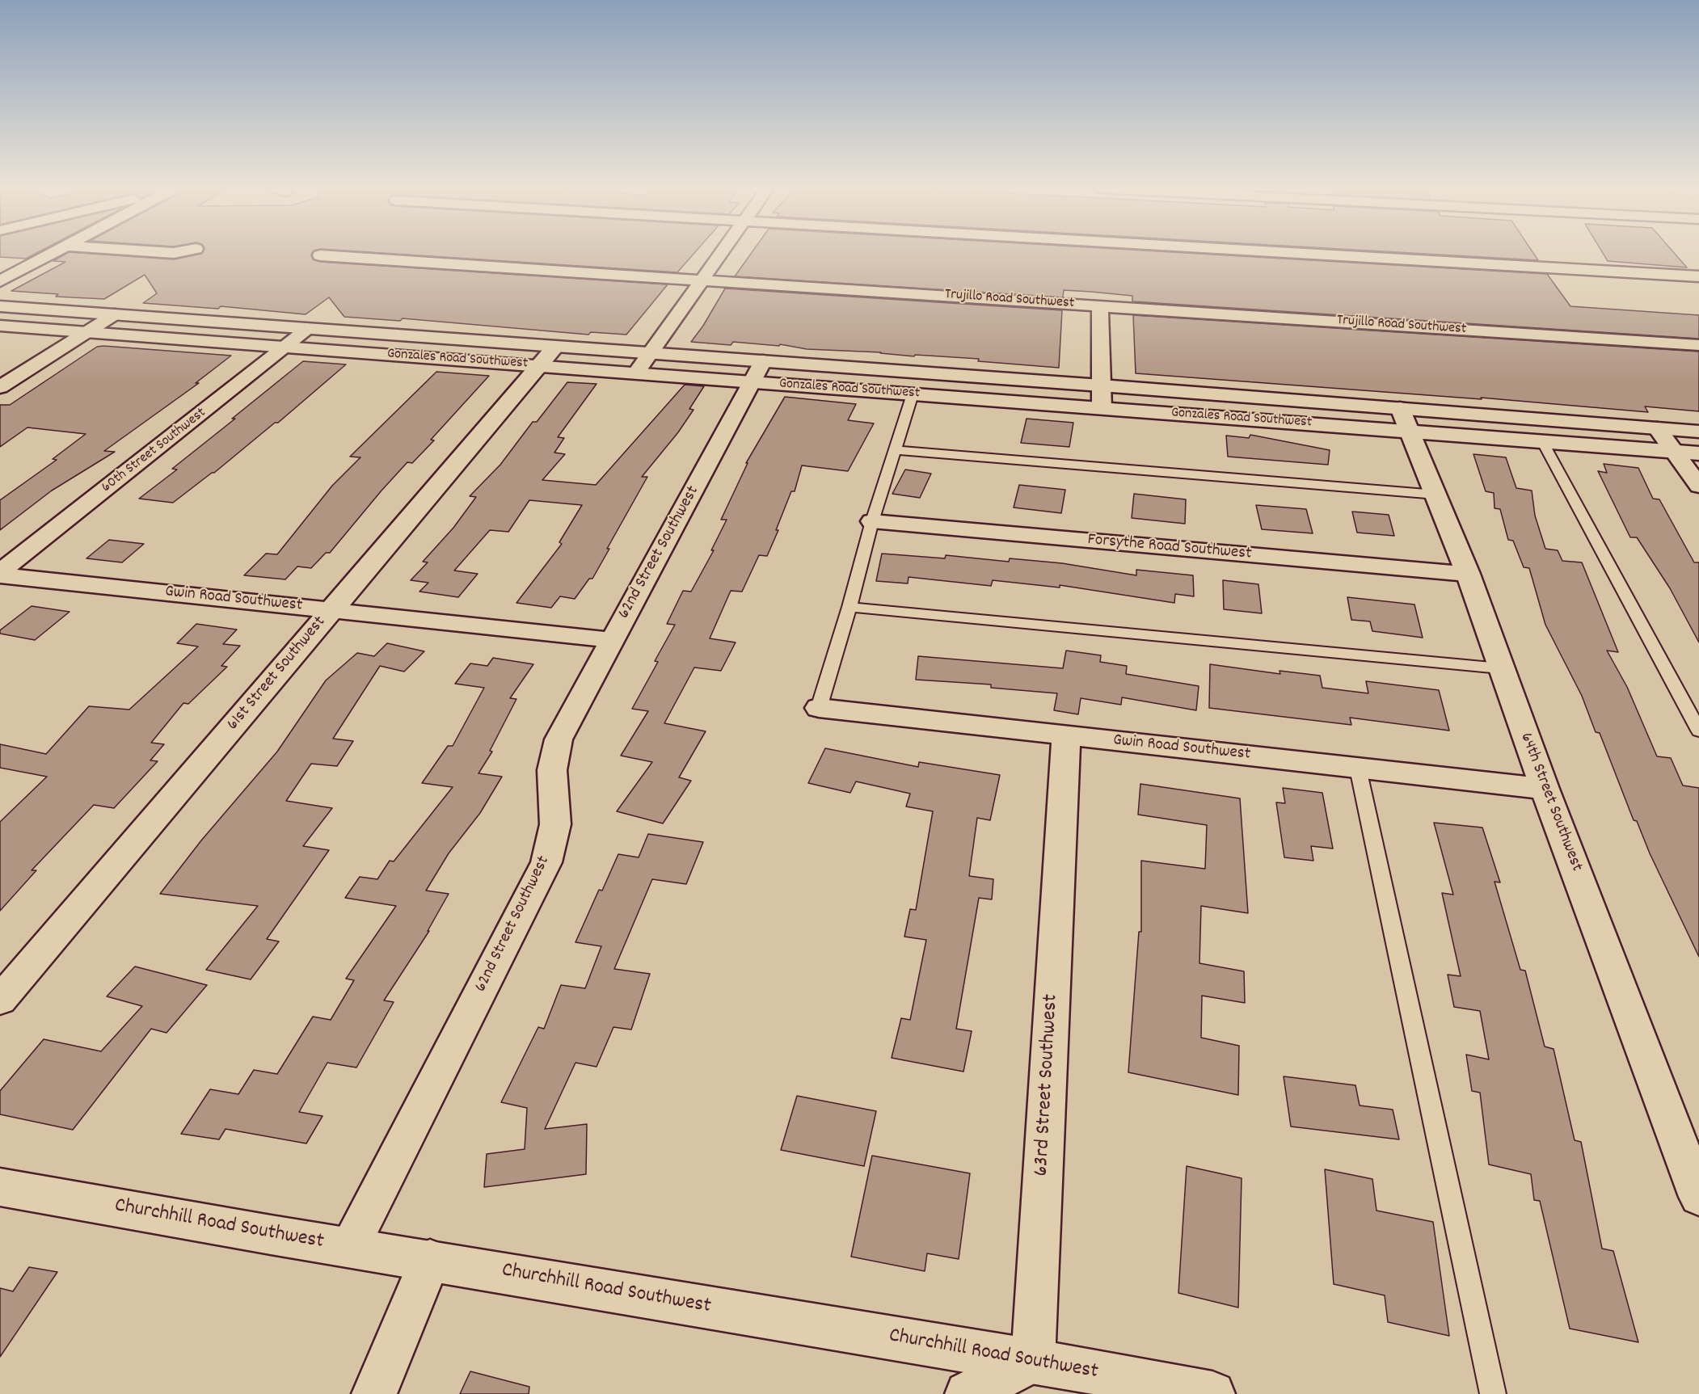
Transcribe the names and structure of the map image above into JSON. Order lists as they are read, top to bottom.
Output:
{
  "streets": {
    "street": [
      "Trujillo Road Southwest",
      "Gonzales Road Southwest",
      "60th Street Southwest",
      "Forsythe Road Southwest",
      "62nd Street Southwest",
      "Gwin Road Southwest",
      "61st Street Southwest",
      "64th Street Southwest",
      "63rd Street Southwest",
      "Churchhill Road Southwest"
    ]
  },
  "crossings": [
    ["Gonzales Road Southwest", "60th Street Southwest"],
    ["Gonzales Road Southwest", "62nd Street Southwest"],
    ["Gonzales Road Southwest", "61st Street Southwest"],
    ["Gonzales Road Southwest", "64th Street Southwest"],
    ["60th Street Southwest", "Gwin Road Southwest"],
    ["Forsythe Road Southwest", "64th Street Southwest"],
    ["62nd Street Southwest", "Gwin Road Southwest"],
    ["62nd Street Southwest", "Churchhill Road Southwest"],
    ["Gwin Road Southwest", "61st Street Southwest"],
    ["Gwin Road Southwest", "64th Street Southwest"],
    ["Gwin Road Southwest", "63rd Street Southwest"],
    ["63rd Street Southwest", "Churchhill Road Southwest"]
  ]
}
